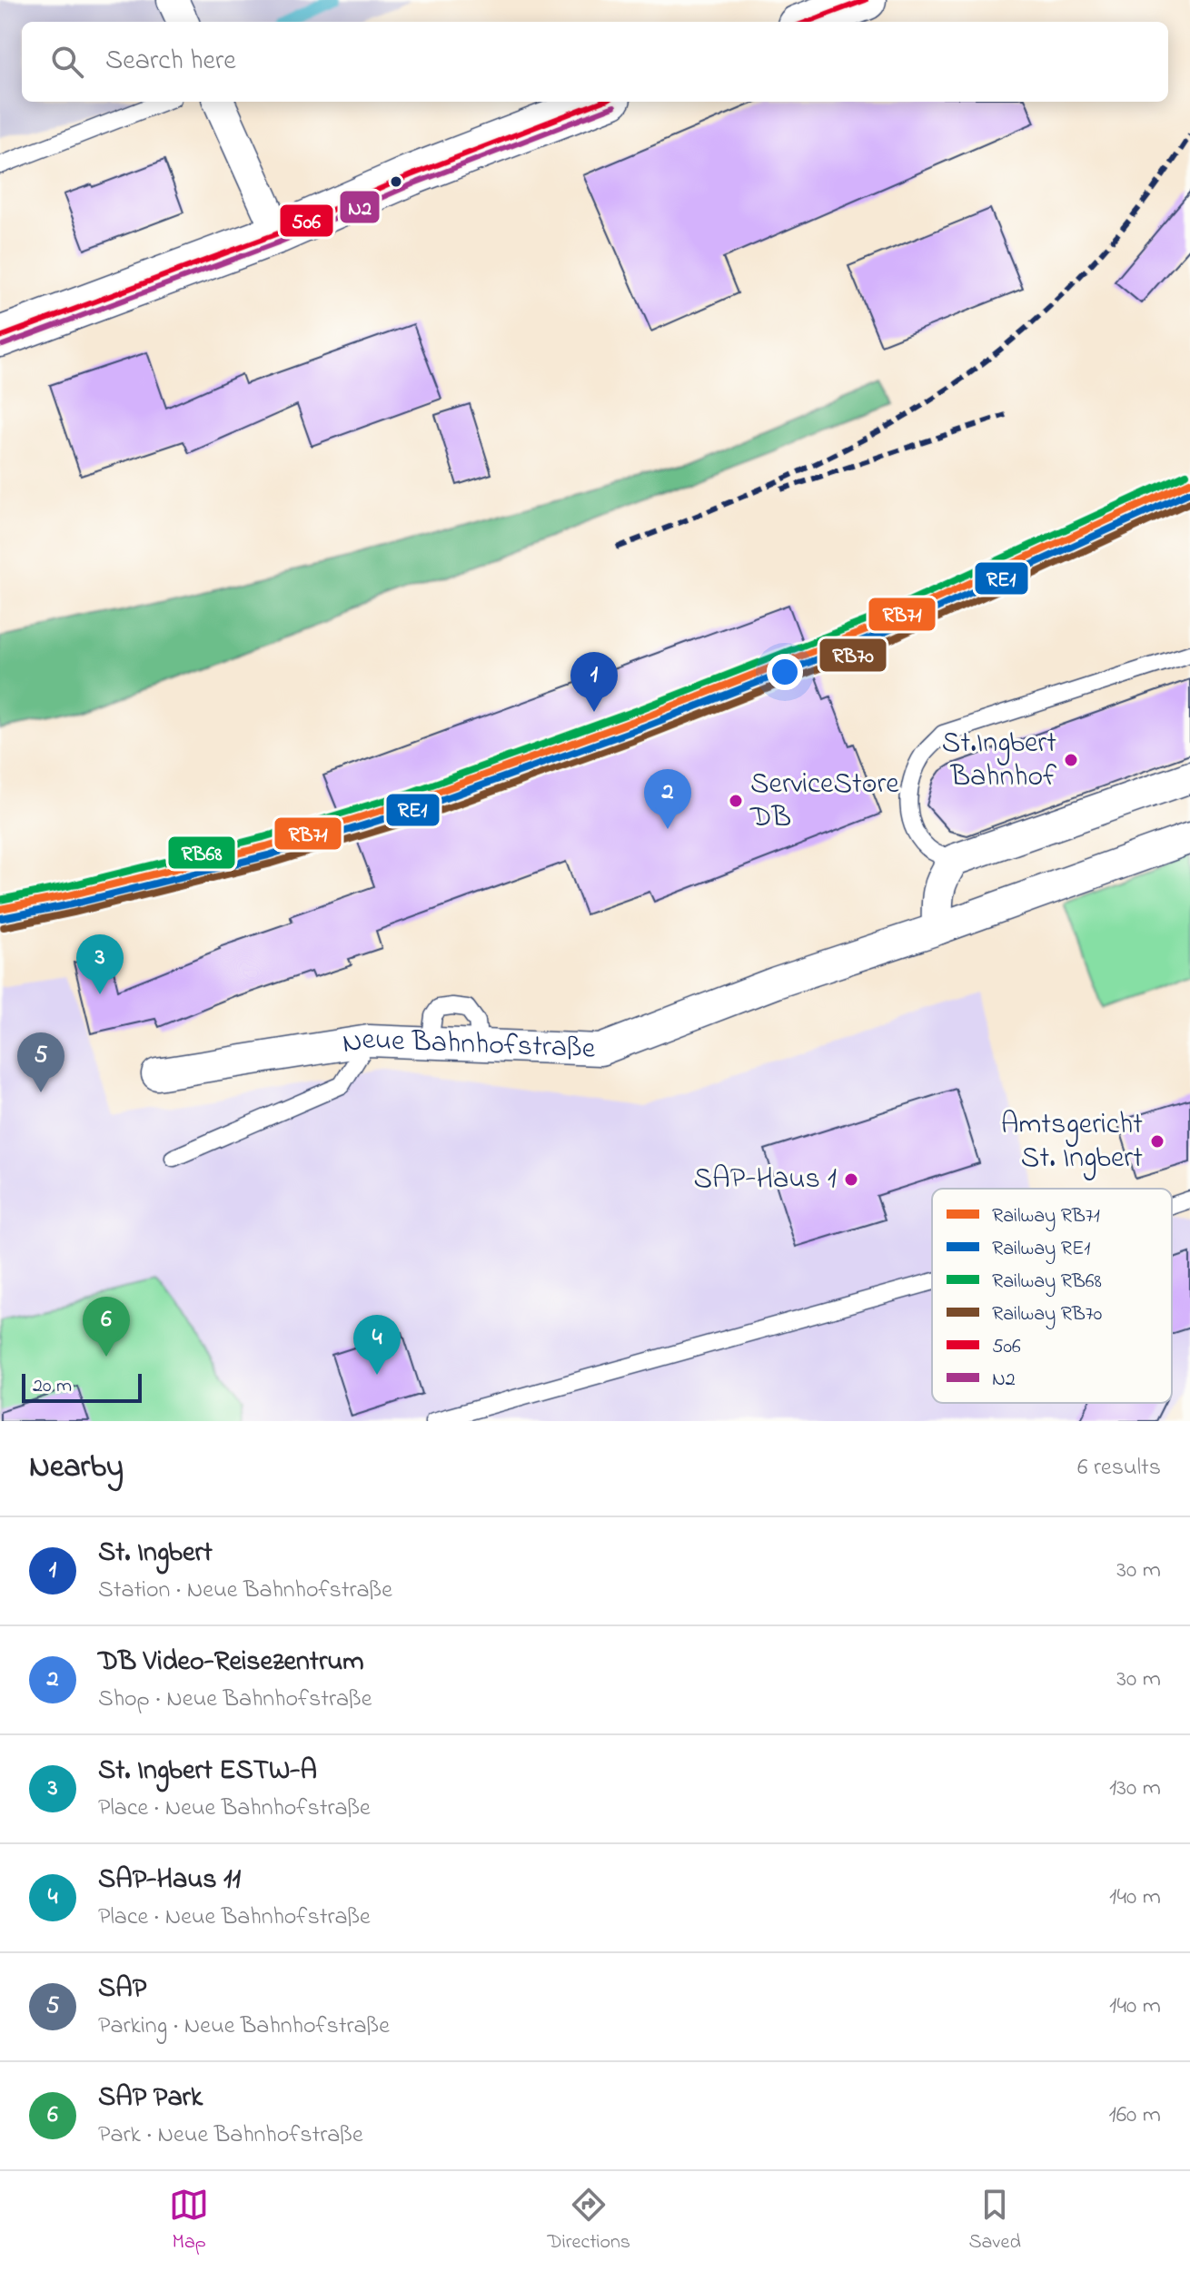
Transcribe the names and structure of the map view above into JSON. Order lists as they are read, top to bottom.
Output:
{
  "streets": {
    "street": ["Neue Bahnhofstraße"]
  },
  "places": [
    "St.Ingbert Bahnhof",
    "ServiceStore DB",
    "Amtsgericht St. Ingbert",
    "SAP-Haus 1"
  ],
  "lines": [
    "transit line 506",
    "transit line N2",
    "rail line RB68",
    "rail line RB71",
    "rail line RE1",
    "rail line RB70"
  ],
  "legend": [
    "Railway RB71",
    "Railway RE1",
    "Railway RB68",
    "Railway RB70",
    "506",
    "N2"
  ],
  "scale_bar": "20 m",
  "page": {
    "search": "Search here",
    "pins": [
      "1",
      "2",
      "3",
      "5",
      "6",
      "4"
    ],
    "scale": "20 m",
    "heading": ["Nearby", "6 results"],
    "list": [
      {
        "mark": "1",
        "name": "St. Ingbert",
        "note": "Station · Neue Bahnhofstraße",
        "value": "30 m"
      },
      {
        "mark": "2",
        "name": "DB Video-Reisezentrum",
        "note": "Shop · Neue Bahnhofstraße",
        "value": "30 m"
      },
      {
        "mark": "3",
        "name": "St. Ingbert ESTW-A",
        "note": "Place · Neue Bahnhofstraße",
        "value": "130 m"
      },
      {
        "mark": "4",
        "name": "SAP-Haus 11",
        "note": "Place · Neue Bahnhofstraße",
        "value": "140 m"
      },
      {
        "mark": "5",
        "name": "SAP",
        "note": "Parking · Neue Bahnhofstraße",
        "value": "140 m"
      },
      {
        "mark": "6",
        "name": "SAP Park",
        "note": "Park · Neue Bahnhofstraße",
        "value": "160 m"
      }
    ],
    "nav": ["Map", "Directions", "Saved"]
  }
}
